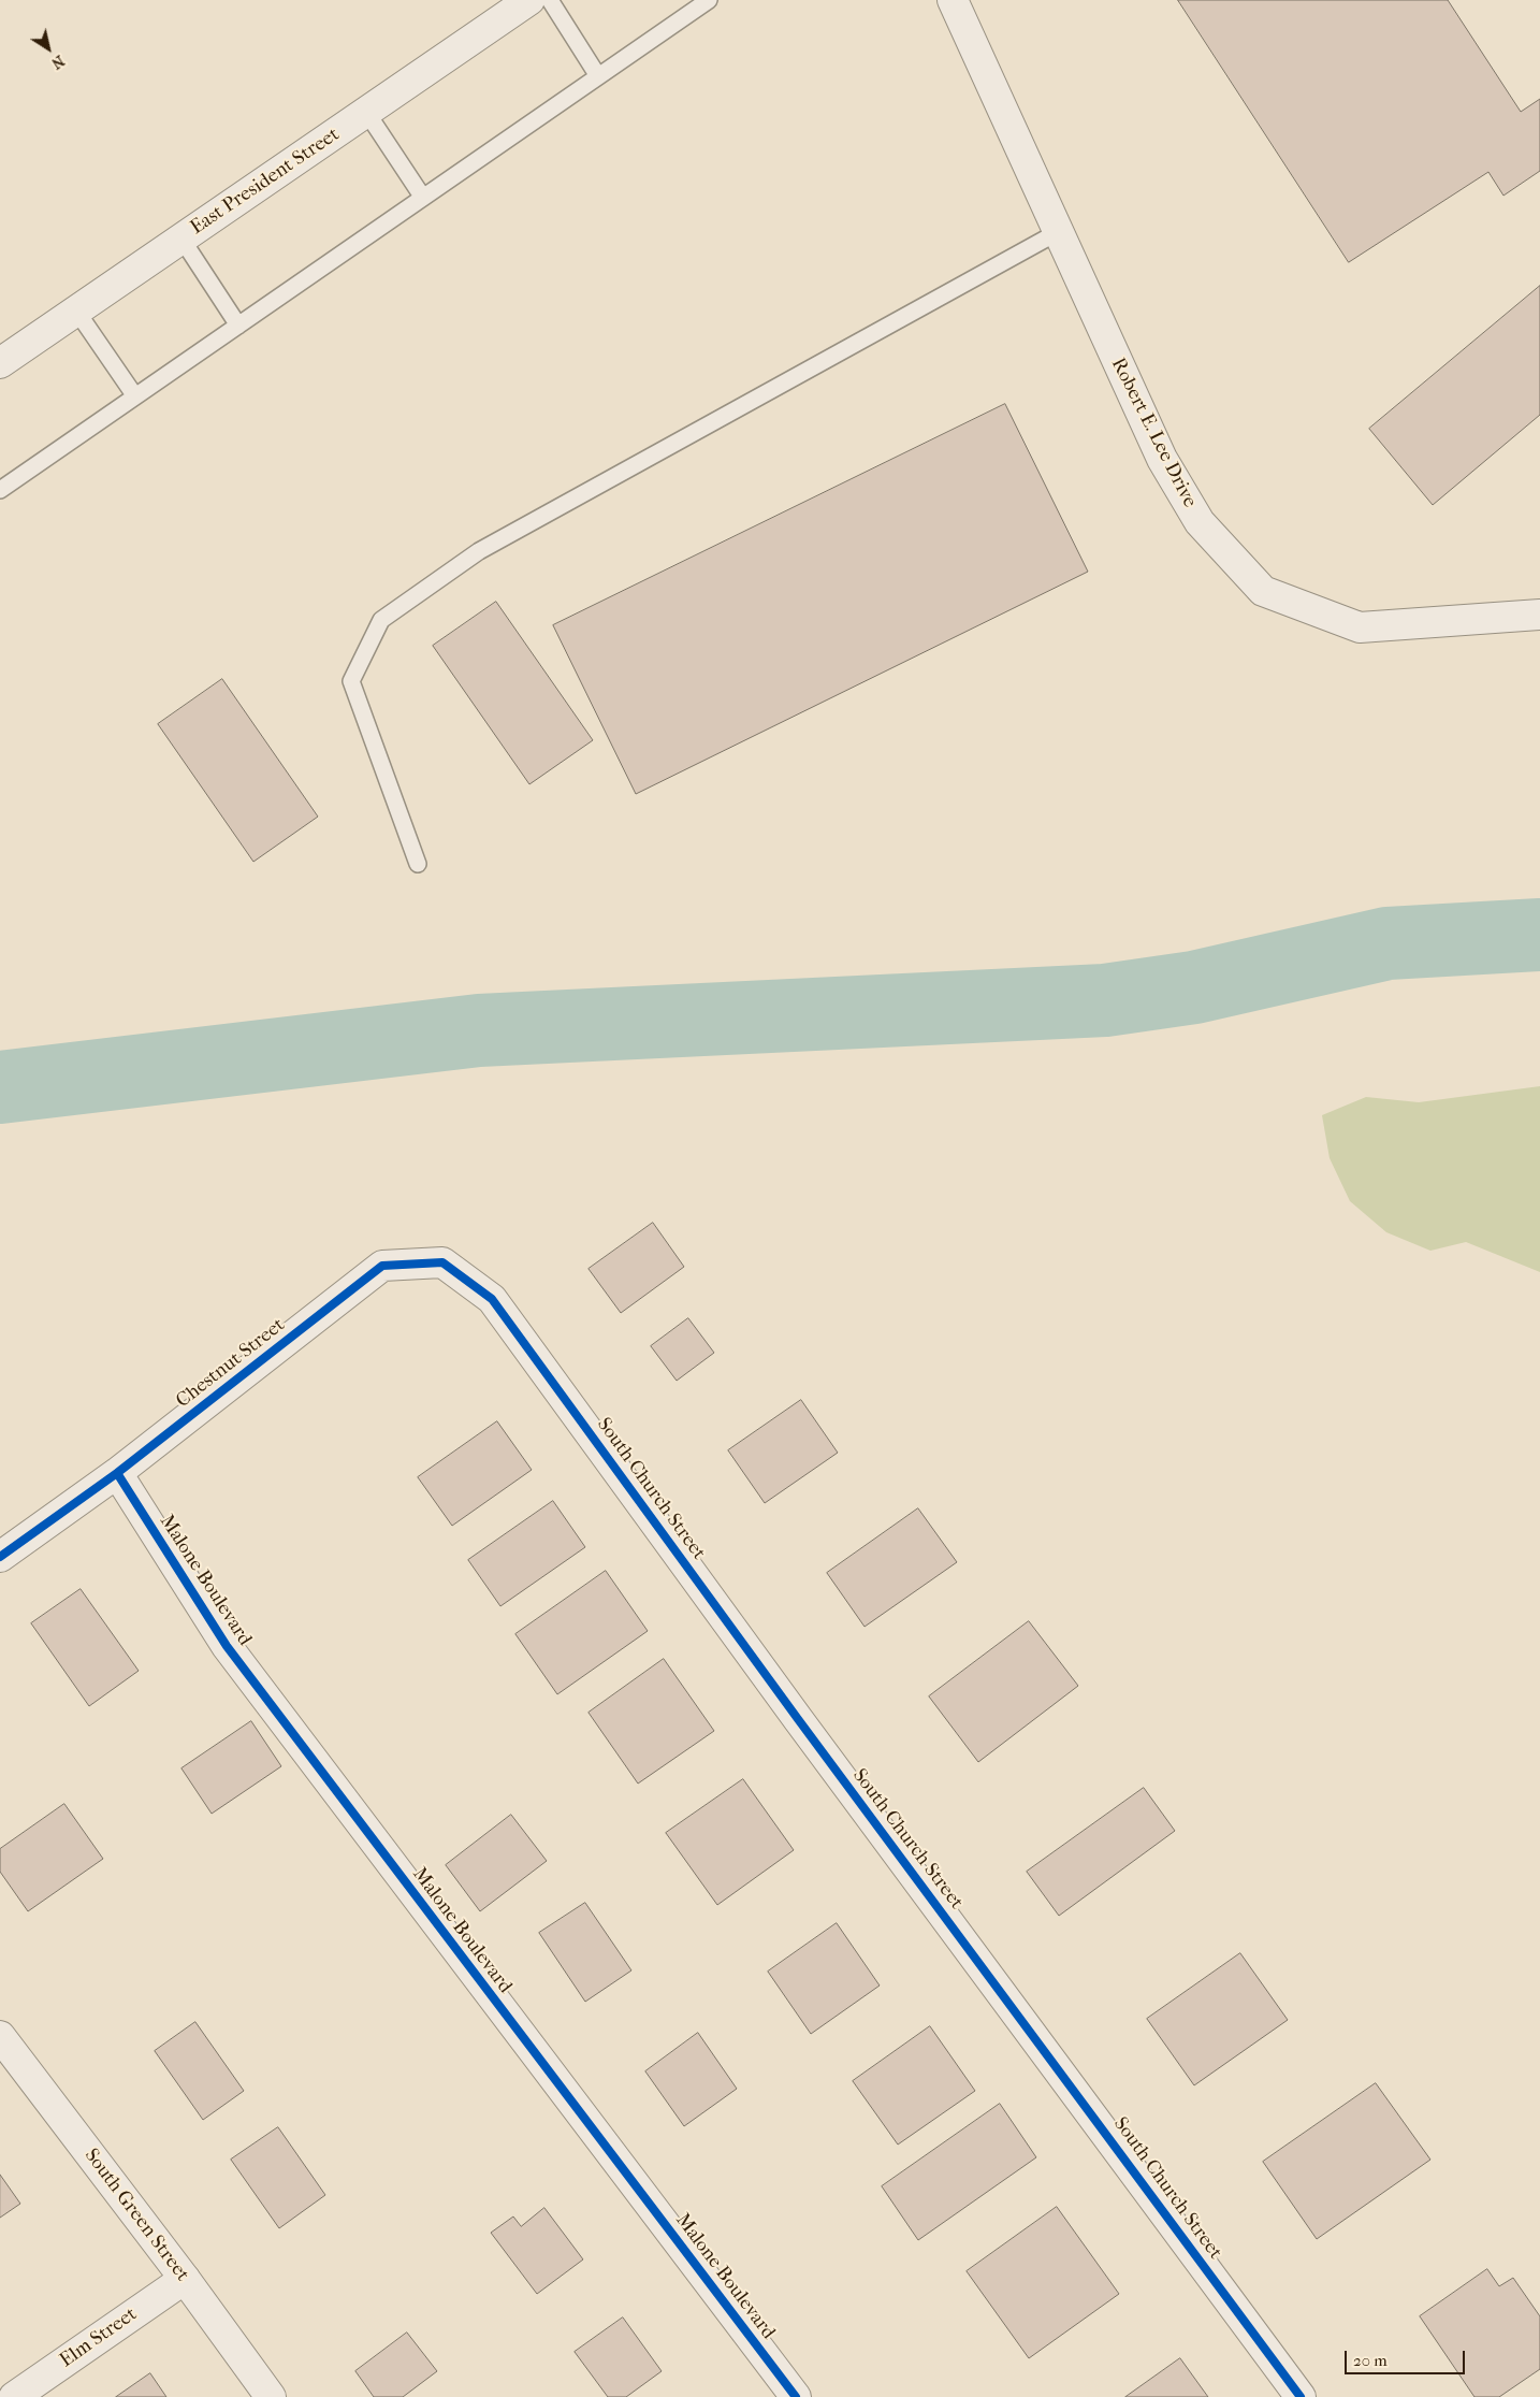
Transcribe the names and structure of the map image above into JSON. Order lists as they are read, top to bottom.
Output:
{
  "streets": {
    "street": [
      "East President Street",
      "Robert E. Lee Drive",
      "Chestnut Street",
      "South Church Street",
      "Malone Boulevard",
      "South Green Street",
      "Elm Street"
    ]
  },
  "crossings": [
    ["Chestnut Street", "South Church Street"],
    ["Chestnut Street", "Malone Boulevard"],
    ["South Green Street", "Elm Street"]
  ],
  "scale_bar": "20 m",
  "north": "bottom right"
}
